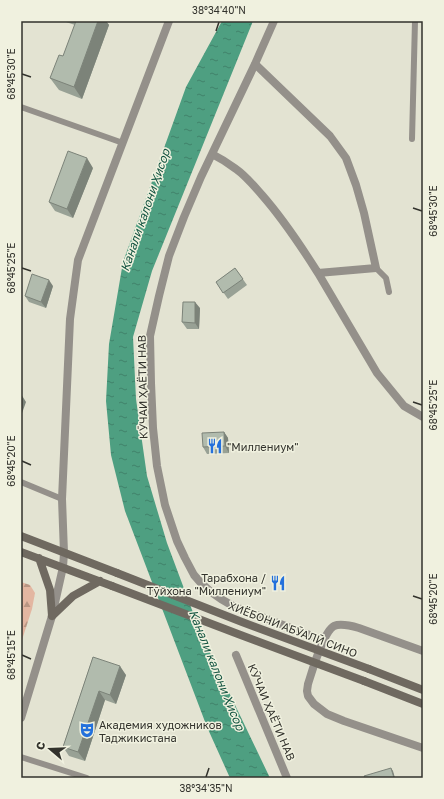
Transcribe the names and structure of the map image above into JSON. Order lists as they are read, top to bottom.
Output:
{
  "streets": {
    "main road": ["ХИЁБОНИ АБӮАЛӢ СИНО"],
    "street": ["КӮЧАИ ҲАЁТИ НАВ"]
  },
  "water": ["Канали калони Ҳисор"],
  "places": {
    "restaurant": ["\"Миллениум\"", "Тарабхона / Тӯйхона \"Миллениум\""],
    "theatre": ["Академия художников Таджикистана"]
  },
  "north": "left",
  "coordinates": [
    "38°34'40\"N",
    "68°45'30\"E",
    "68°45'25\"E",
    "68°45'20\"E",
    "68°45'15\"E",
    "38°34'35\"N"
  ]
}
